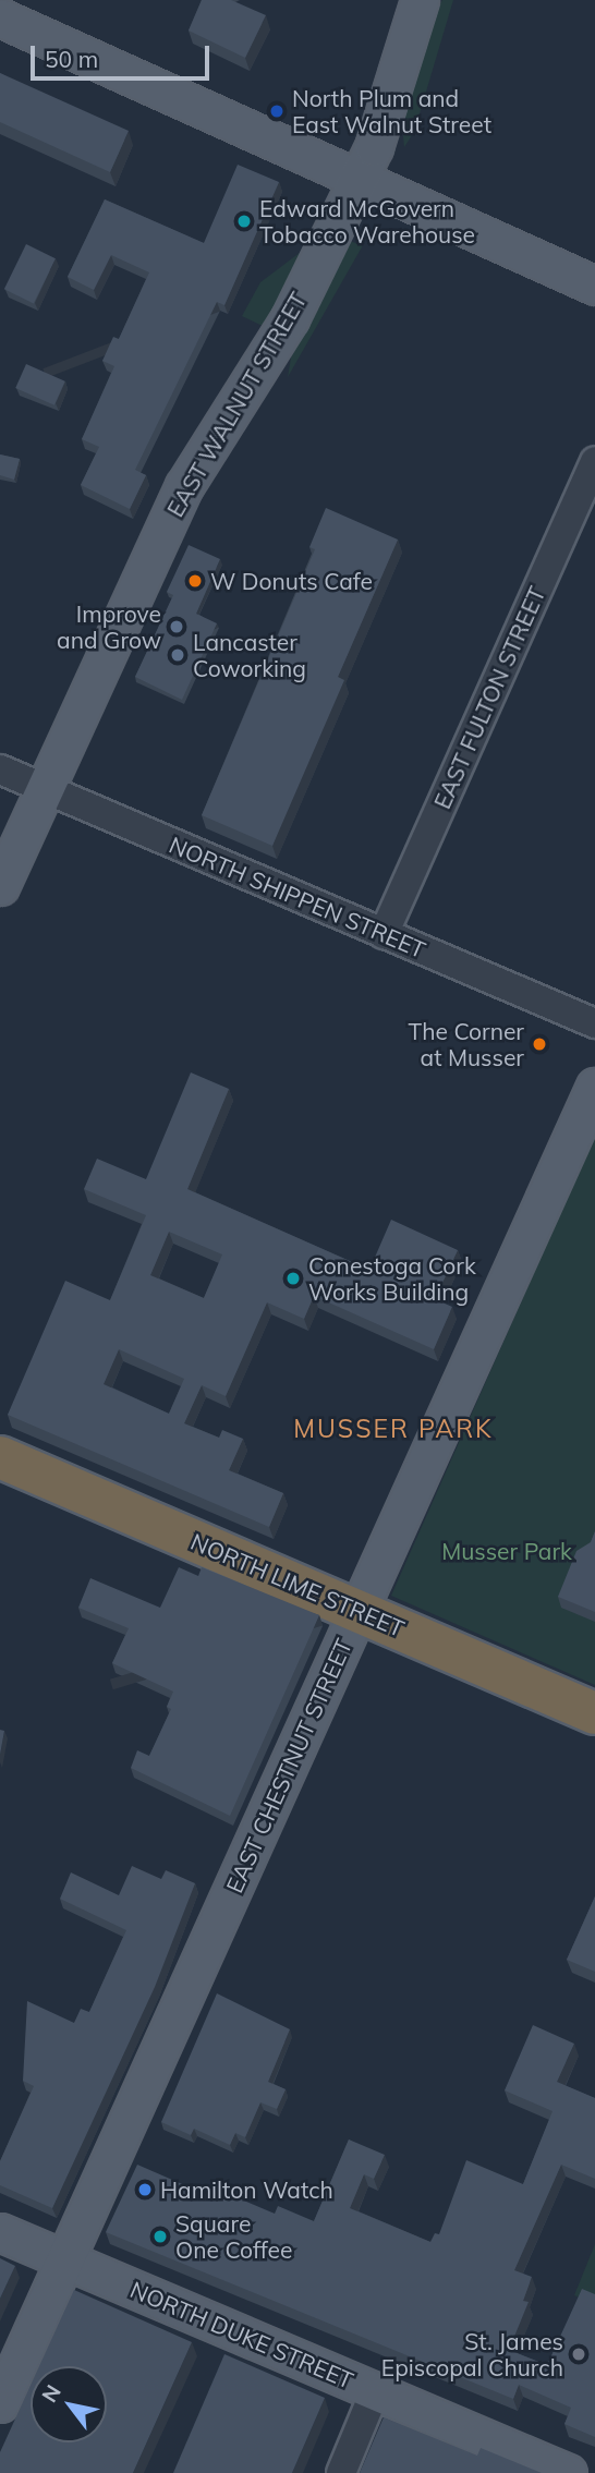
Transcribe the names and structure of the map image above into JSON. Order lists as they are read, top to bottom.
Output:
{
  "streets": {
    "highway": ["NORTH LIME STREET"],
    "main road": ["EAST WALNUT STREET", "EAST CHESTNUT STREET", "NORTH DUKE STREET"],
    "street": ["EAST FULTON STREET", "NORTH SHIPPEN STREET"]
  },
  "crossings": [
    ["EAST WALNUT STREET", "NORTH SHIPPEN STREET"],
    ["EAST FULTON STREET", "NORTH SHIPPEN STREET"],
    ["NORTH LIME STREET", "EAST CHESTNUT STREET"],
    ["EAST CHESTNUT STREET", "NORTH DUKE STREET"]
  ],
  "districts": ["MUSSER PARK"],
  "parks": ["Musser Park"],
  "places": [
    "North Plum and East Walnut Street",
    "Edward McGovern Tobacco Warehouse",
    "W Donuts Cafe",
    "Improve and Grow",
    "Lancaster Coworking",
    "The Corner at Musser",
    "Conestoga Cork Works Building",
    "Hamilton Watch",
    "Square One Coffee",
    "St. James Episcopal Church"
  ],
  "scale_bar": "50 m",
  "north": "top left"
}
